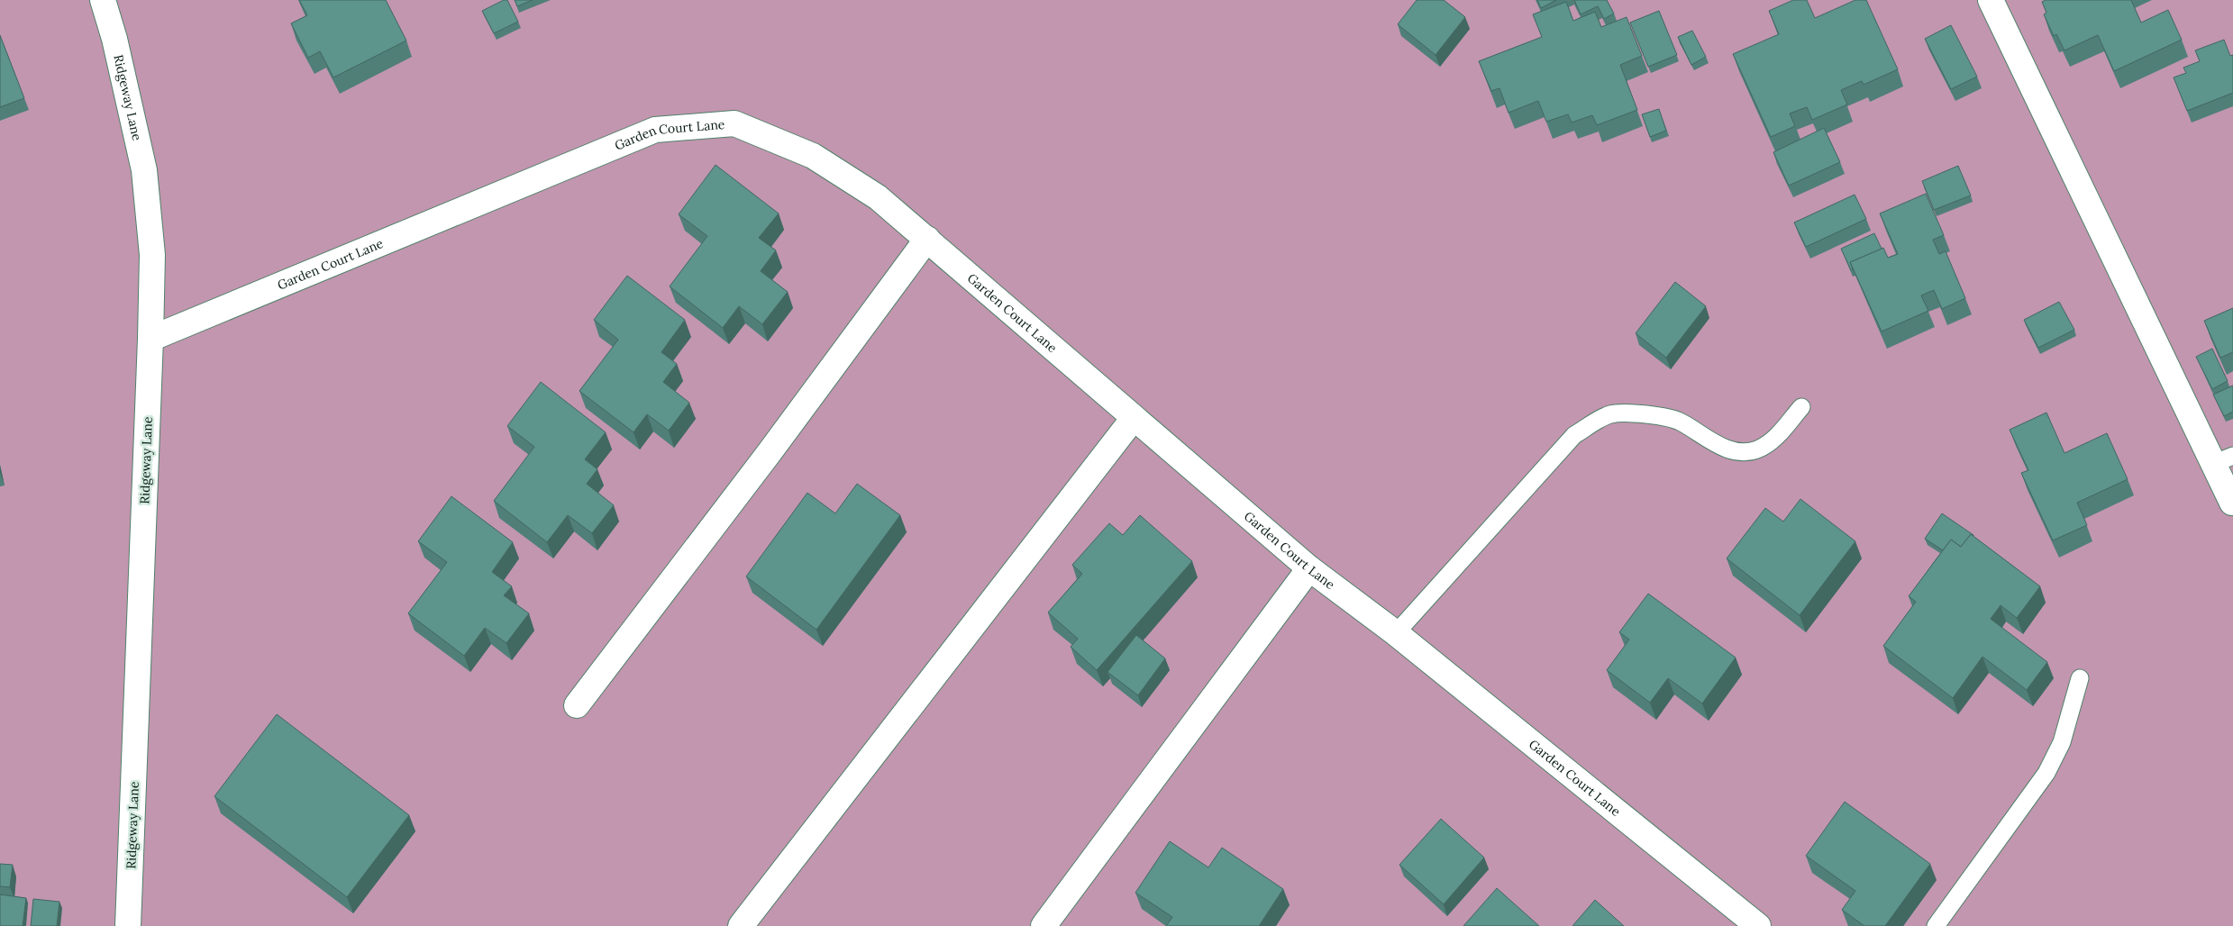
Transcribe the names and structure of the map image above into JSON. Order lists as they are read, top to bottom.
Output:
{
  "streets": {
    "street": ["Ridgeway Lane", "Garden Court Lane"]
  },
  "crossings": [
    ["Ridgeway Lane", "Garden Court Lane"]
  ]
}
